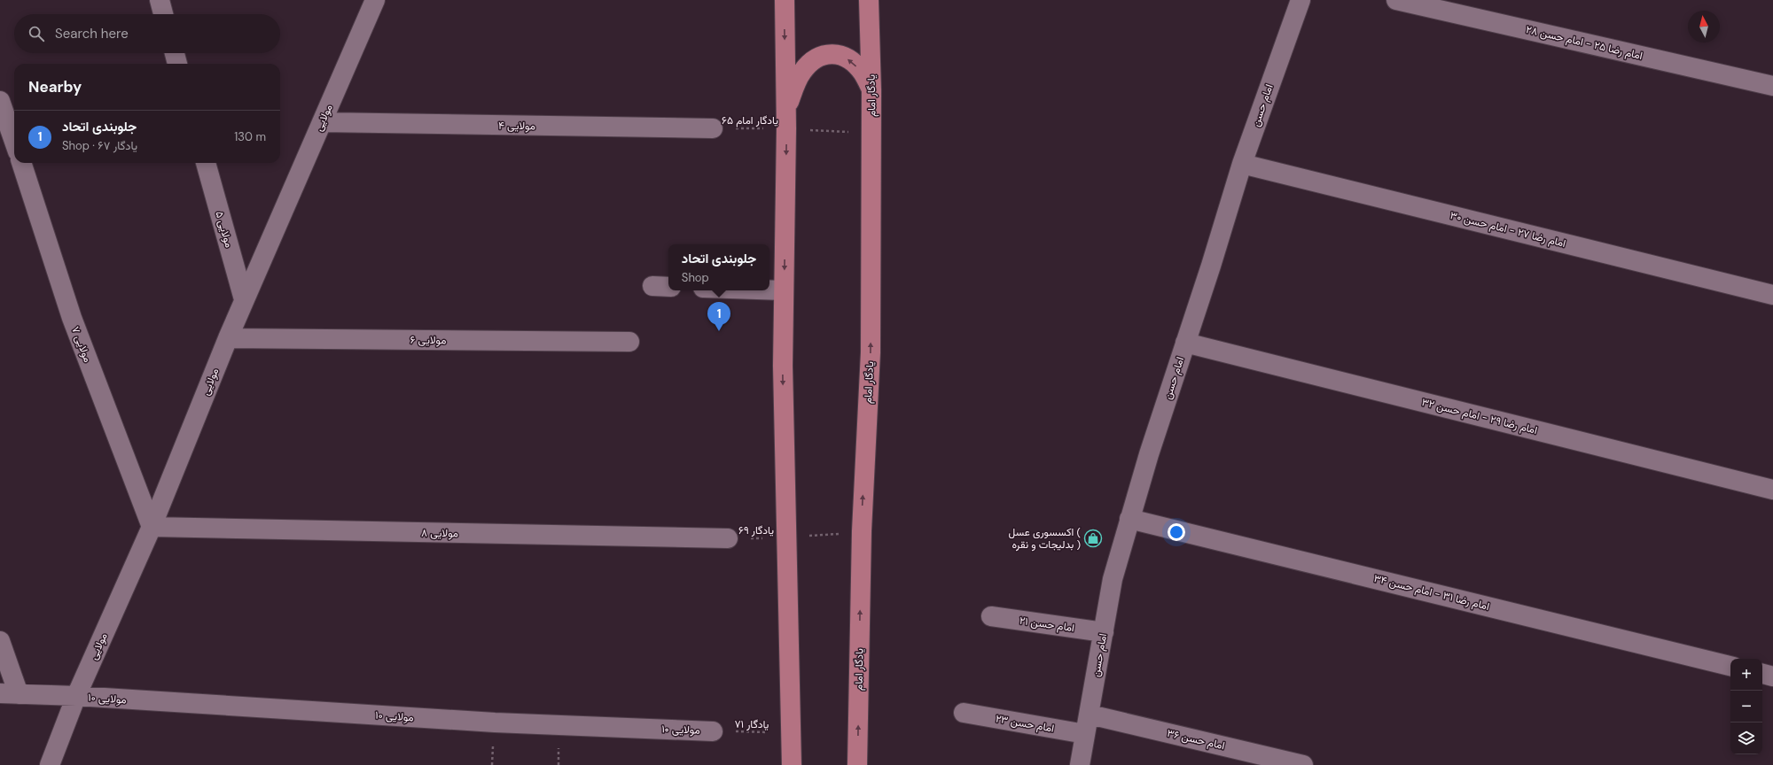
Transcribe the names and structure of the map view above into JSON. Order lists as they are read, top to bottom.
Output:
{
  "streets": {
    "main road": ["یادگار امام"],
    "street": [
      "امام رضا ۲۵ - امام حسن ۲۸",
      "امام حسن",
      "مولایی",
      "مولایی ۴",
      "مولایی ۵",
      "امام رضا ۲۷ - امام حسن ۳۰",
      "مولایی ۶",
      "مولایی ۷",
      "امام رضا ۲۹ - امام حسن ۳۲",
      "مولایی ۸",
      "امام رضا ۳۱ - امام حسن ۳۴",
      "امام حسن ۲۱",
      "مولایی ۱۰",
      "امام حسن ۲۳",
      "امام حسن ۳۶"
    ],
    "path": ["یادگار امام ۶۵", "یادگار ۶۹", "یادگار ۷۱"]
  },
  "crossings": [
    ["یادگار امام", "یادگار امام ۶۵"],
    ["یادگار امام", "یادگار ۶۹"],
    ["امام حسن", "امام رضا ۲۷ - امام حسن ۳۰"],
    ["امام حسن", "امام رضا ۲۹ - امام حسن ۳۲"],
    ["امام حسن", "امام رضا ۳۱ - امام حسن ۳۴"],
    ["امام حسن", "امام حسن ۲۱"],
    ["امام حسن", "امام حسن ۲۳"],
    ["امام حسن", "امام حسن ۳۶"],
    ["مولایی", "مولایی ۴"],
    ["مولایی", "مولایی ۵"],
    ["مولایی", "مولایی ۶"],
    ["مولایی", "مولایی ۷"],
    ["مولایی", "مولایی ۸"],
    ["مولایی", "مولایی ۱۰"],
    ["یادگار امام ۶۵", "مولایی ۴"],
    ["مولایی ۷", "مولایی ۸"],
    ["یادگار ۶۹", "مولایی ۸"],
    ["مولایی ۱۰", "یادگار ۷۱"]
  ],
  "places": {
    "shop": ["اکسسوری عسل ( بدلیجات و نقره )"]
  },
  "north": "top",
  "page": {
    "search": "Search here",
    "heading": "Nearby",
    "list": [
      {
        "mark": "1",
        "name": "جلوبندی اتحاد",
        "note": "Shop · یادگار ۶۷",
        "value": "130 m"
      }
    ],
    "popup": ["جلوبندی اتحاد", "Shop"],
    "pins": "1",
    "map_buttons": ["+", "−"]
  }
}
